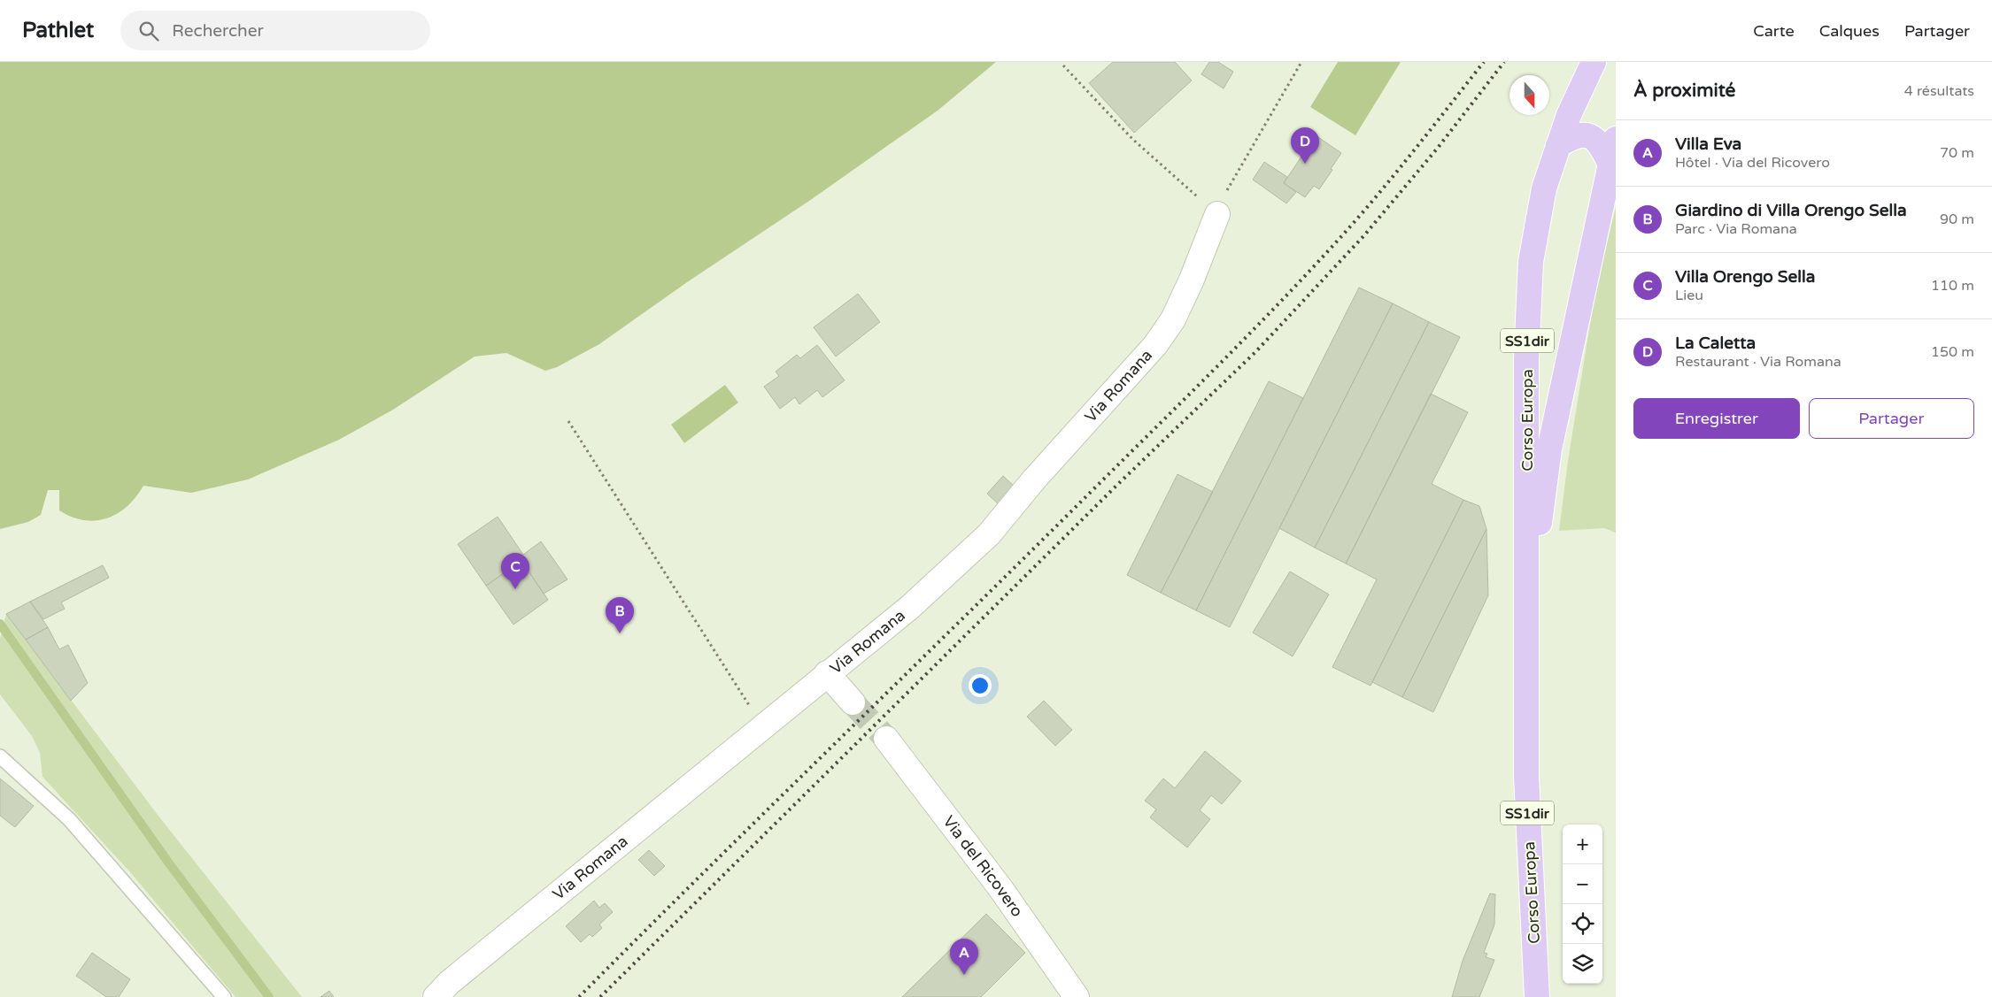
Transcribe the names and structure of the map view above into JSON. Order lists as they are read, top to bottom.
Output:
{
  "streets": {
    "main road": ["SS1dir", "Corso Europa"],
    "street": ["Via Romana", "Via del Ricovero"]
  },
  "north": "bottom",
  "page": {
    "header": "Pathlet",
    "search": "Rechercher",
    "nav": ["Carte", "Calques", "Partager"],
    "heading": ["À proximité", "4 résultats"],
    "list": [
      {
        "mark": "A",
        "name": "Villa Eva",
        "note": "Hôtel · Via del Ricovero",
        "value": "70 m"
      },
      {
        "mark": "B",
        "name": "Giardino di Villa Orengo Sella",
        "note": "Parc · Via Romana",
        "value": "90 m"
      },
      {
        "mark": "C",
        "name": "Villa Orengo Sella",
        "note": "Lieu",
        "value": "110 m"
      },
      {
        "mark": "D",
        "name": "La Caletta",
        "note": "Restaurant · Via Romana",
        "value": "150 m"
      }
    ],
    "pins": [
      "D",
      "C",
      "B",
      "A"
    ],
    "buttons": ["Enregistrer", "Partager"],
    "map_buttons": ["+", "−"]
  }
}
